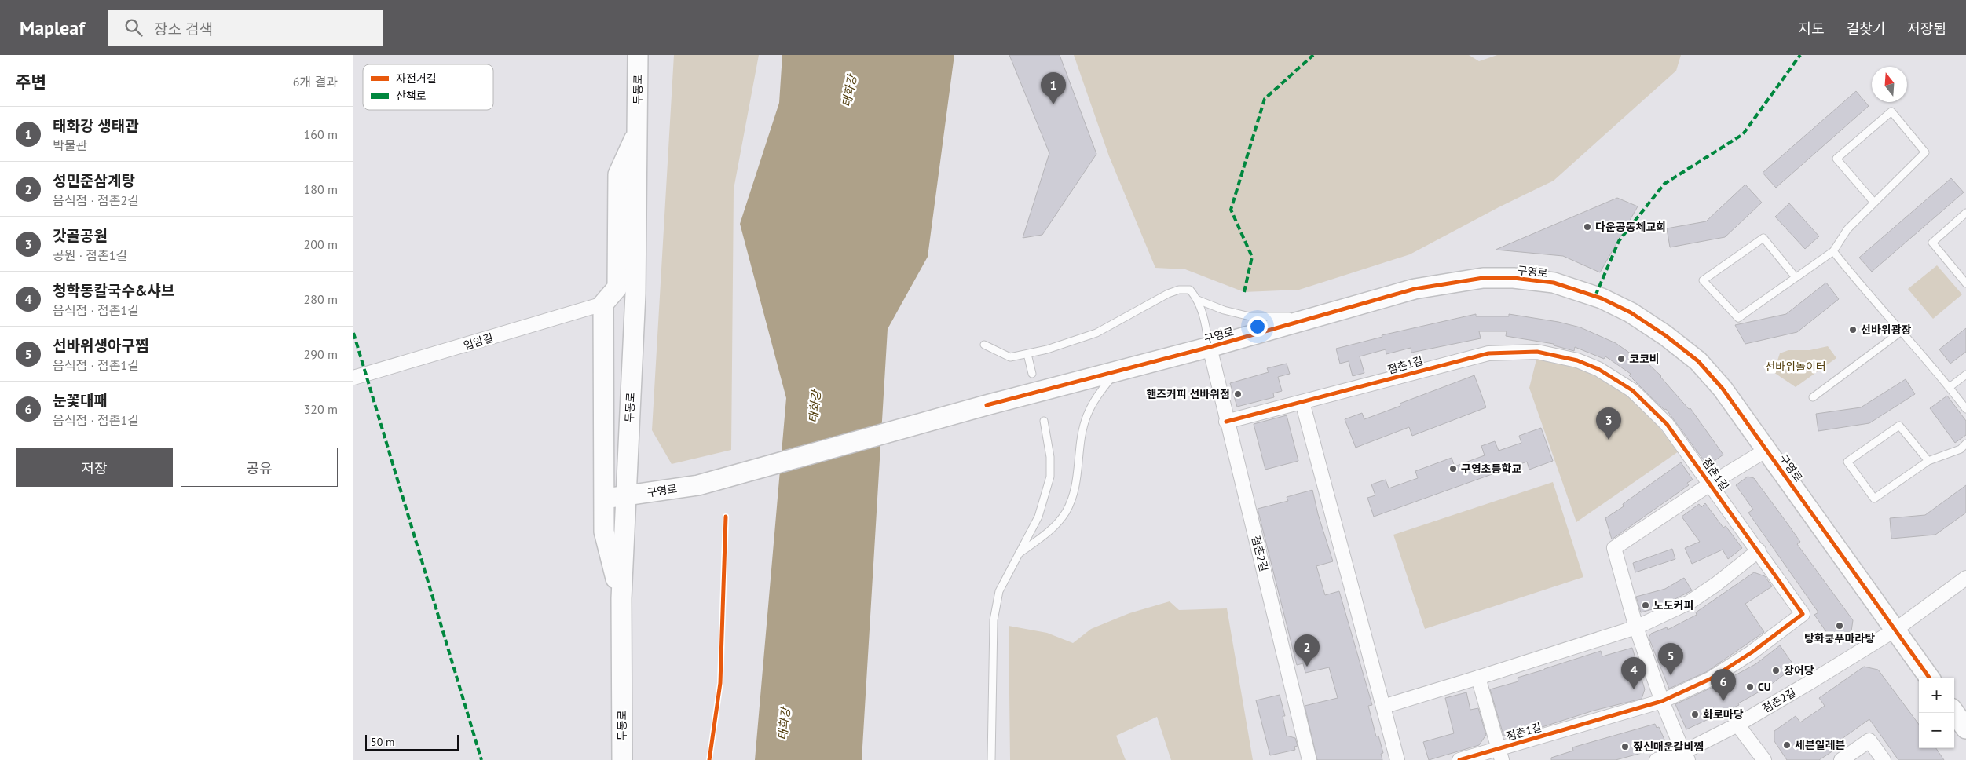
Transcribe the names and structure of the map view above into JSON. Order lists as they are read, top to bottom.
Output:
{
  "streets": {
    "main road": ["두동로", "구영로"],
    "street": ["입암길", "점촌1길", "점촌2길"]
  },
  "crossings": [
    ["두동로", "구영로"],
    ["구영로", "점촌1길"],
    ["구영로", "점촌2길"],
    ["점촌1길", "점촌2길"]
  ],
  "water": ["태화강"],
  "parks": ["선바위놀이터"],
  "places": [
    "다운공동체교회",
    "선바위광장",
    "코코비",
    "핸즈커피 선바위점",
    "구영초등학교",
    "노도커피",
    "탕화쿵푸마라탕",
    "장어당",
    "CU",
    "화로마당",
    "세븐일레븐",
    "짚신매운갈비찜"
  ],
  "legend": ["자전거길", "산책로"],
  "scale_bar": "50 m",
  "north": "top",
  "page": {
    "header": "Mapleaf",
    "search": "장소 검색",
    "nav": ["지도", "길찾기", "저장됨"],
    "heading": ["주변", "6개 결과"],
    "pins": [
      "1",
      "3",
      "2",
      "5",
      "4",
      "6"
    ],
    "list": [
      {
        "mark": "1",
        "name": "태화강 생태관",
        "note": "박물관",
        "value": "160 m"
      },
      {
        "mark": "2",
        "name": "성민준삼계탕",
        "note": "음식점 · 점촌2길",
        "value": "180 m"
      },
      {
        "mark": "3",
        "name": "갓골공원",
        "note": "공원 · 점촌1길",
        "value": "200 m"
      },
      {
        "mark": "4",
        "name": "청학동칼국수&샤브",
        "note": "음식점 · 점촌1길",
        "value": "280 m"
      },
      {
        "mark": "5",
        "name": "선바위생아구찜",
        "note": "음식점 · 점촌1길",
        "value": "290 m"
      },
      {
        "mark": "6",
        "name": "눈꽃대패",
        "note": "음식점 · 점촌1길",
        "value": "320 m"
      }
    ],
    "buttons": ["저장", "공유"],
    "map_buttons": ["+", "−"],
    "scale": "50 m"
  }
}
